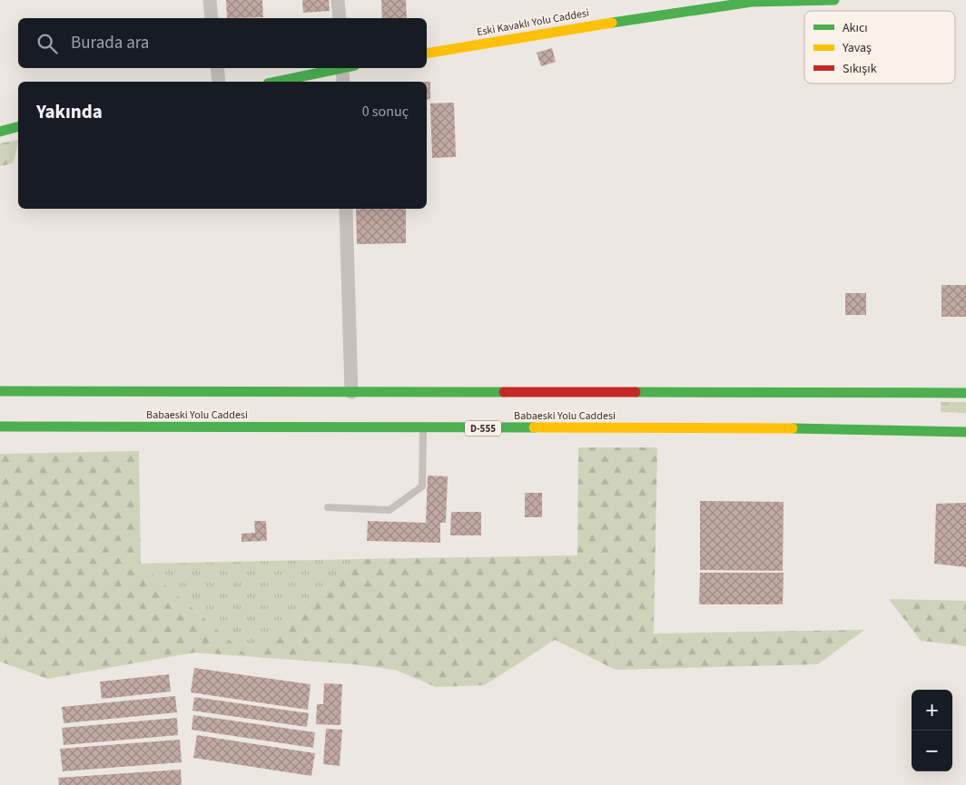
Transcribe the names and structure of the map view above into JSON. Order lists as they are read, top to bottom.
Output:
{
  "streets": {
    "main road": ["Eski Kavaklı Yolu Caddesi", "Babaeski Yolu Caddesi", "D-555"]
  },
  "legend": ["Akıcı", "Yavaş", "Sıkışık"],
  "page": {
    "search": "Burada ara",
    "heading": ["Yakında", "0 sonuç"],
    "map_buttons": ["+", "−"]
  }
}
